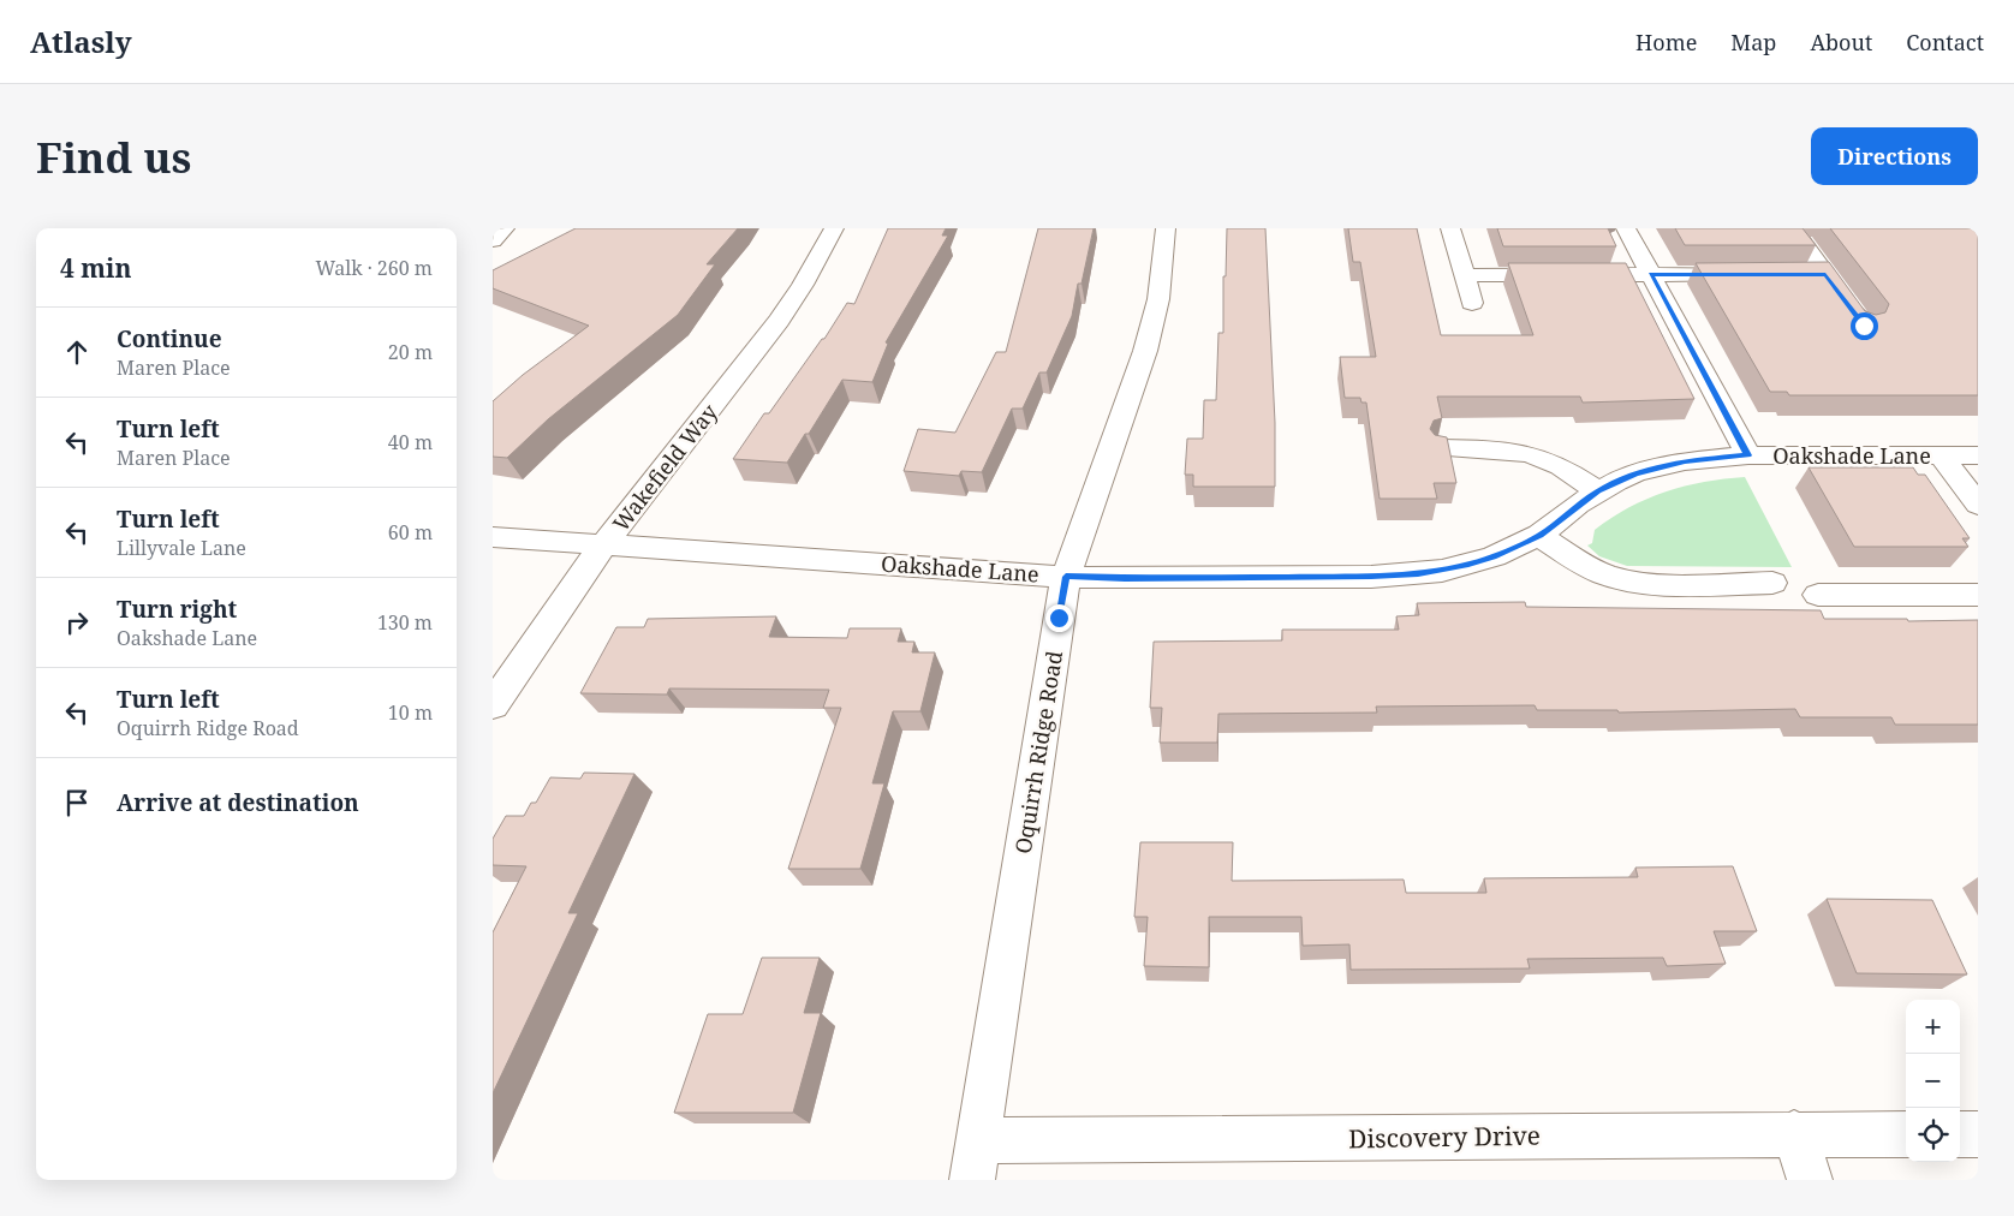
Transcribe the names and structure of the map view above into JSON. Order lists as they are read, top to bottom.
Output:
{
  "streets": {
    "street": [
      "Oakshade Lane",
      "Wakefield Way",
      "Oquirrh Ridge Road",
      "Discovery Drive"
    ]
  },
  "crossings": [
    ["Oakshade Lane", "Wakefield Way"],
    ["Oakshade Lane", "Oquirrh Ridge Road"],
    ["Oquirrh Ridge Road", "Discovery Drive"]
  ],
  "page": {
    "header": "Atlasly",
    "nav": [
      "Home",
      "Map",
      "About",
      "Contact"
    ],
    "buttons": "Directions",
    "title": "Find us",
    "heading": ["4 min", "Walk · 260 m"],
    "list": [
      ["Continue", "Maren Place", "20 m"],
      ["Turn left", "Maren Place", "40 m"],
      ["Turn left", "Lillyvale Lane", "60 m"],
      ["Turn right", "Oakshade Lane", "130 m"],
      ["Turn left", "Oquirrh Ridge Road", "10 m"],
      "Arrive at destination"
    ],
    "map_buttons": ["+", "−"]
  }
}
